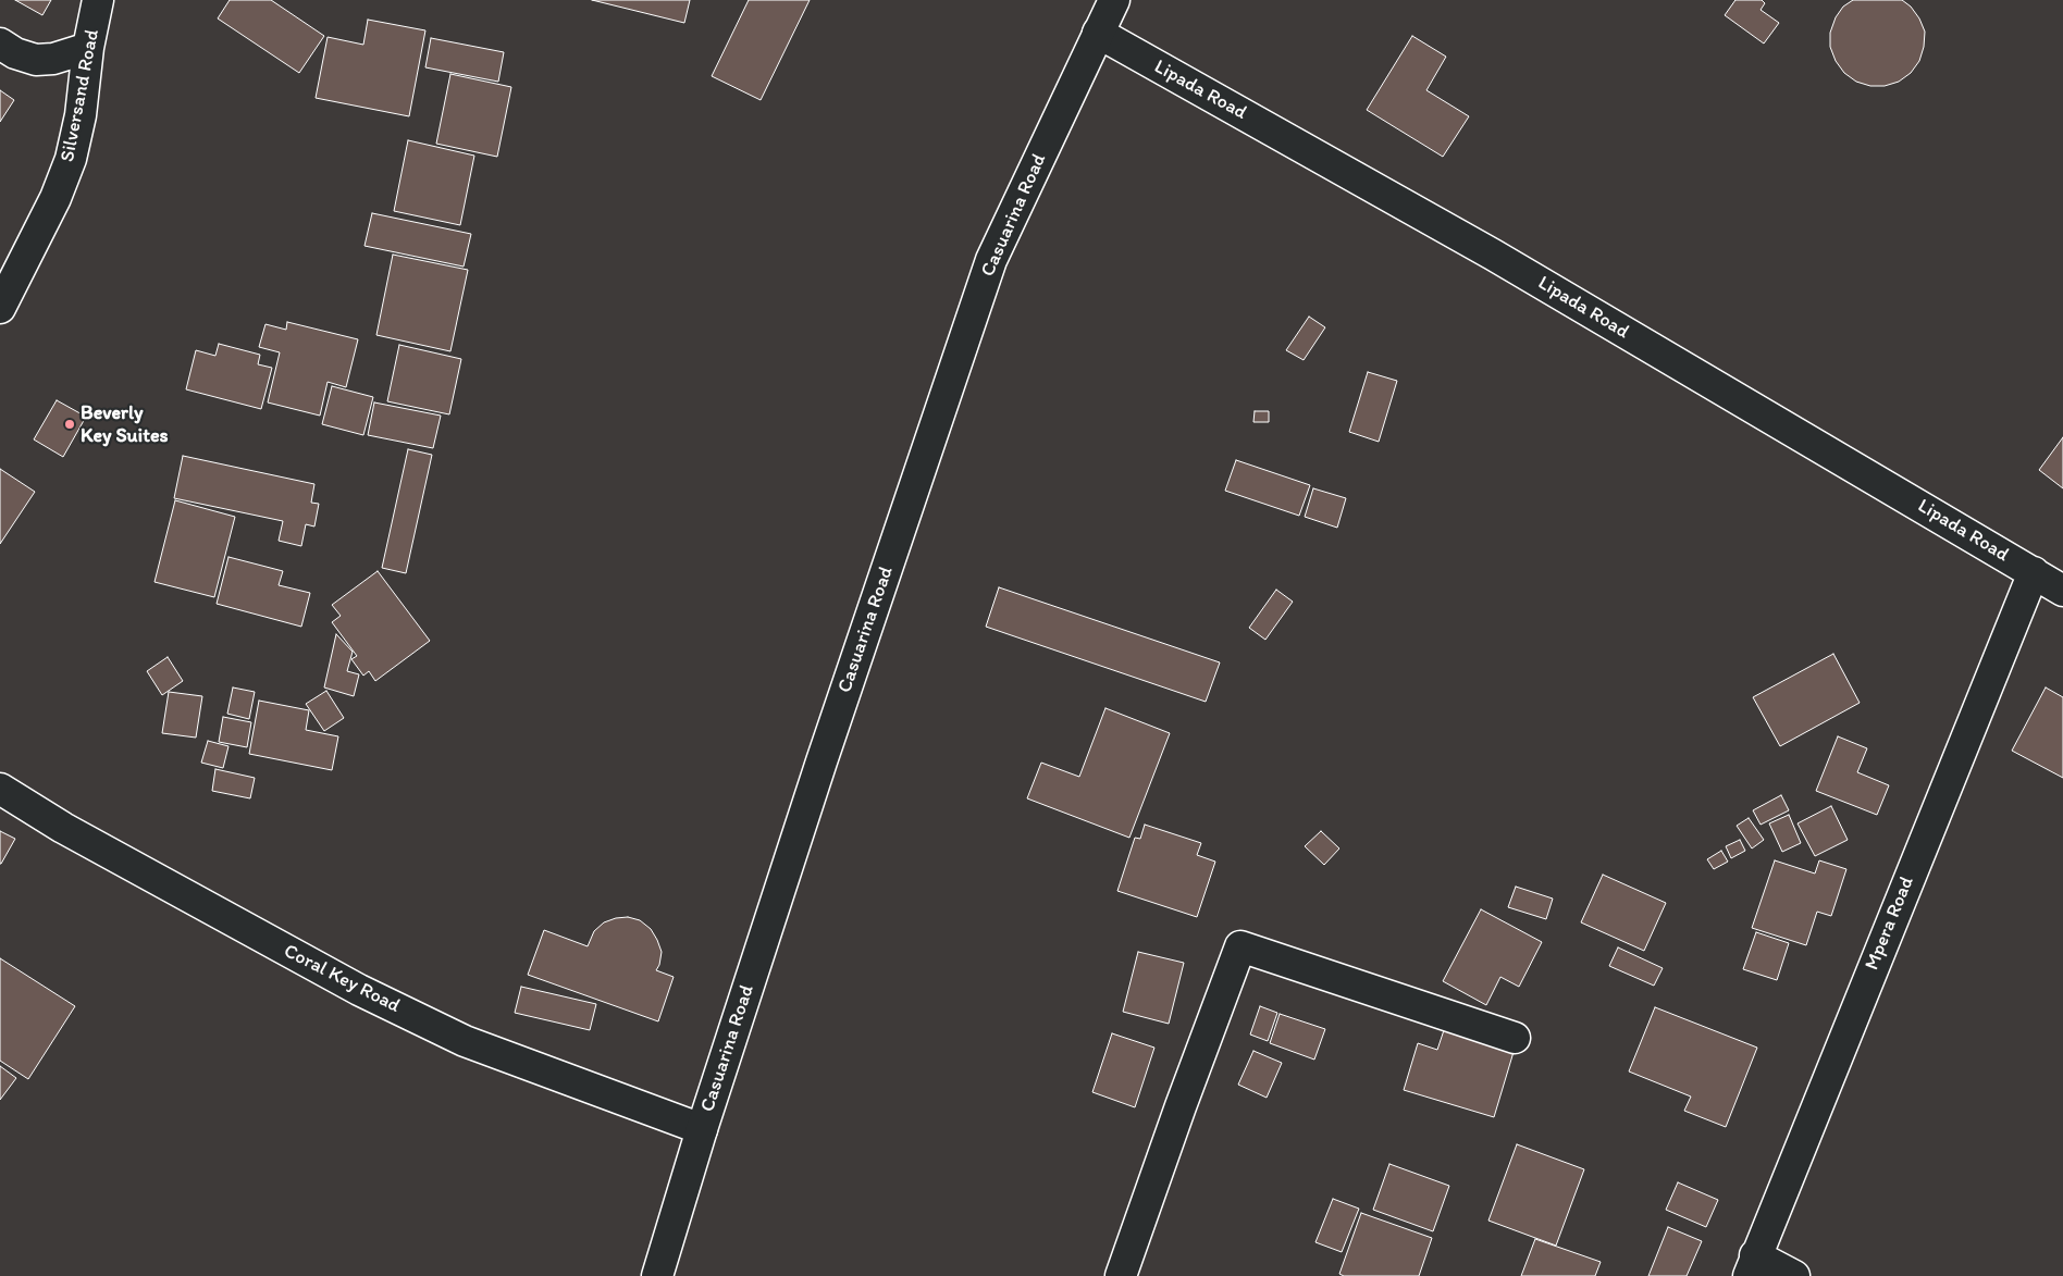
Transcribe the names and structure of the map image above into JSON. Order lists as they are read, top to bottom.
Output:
{
  "streets": {
    "street": [
      "Lipada Road",
      "Silversand Road",
      "Casuarina Road",
      "Mpera Road",
      "Coral Key Road"
    ]
  },
  "crossings": [
    ["Lipada Road", "Casuarina Road"],
    ["Lipada Road", "Mpera Road"],
    ["Casuarina Road", "Coral Key Road"]
  ],
  "places": ["Beverly Key Suites"]
}
